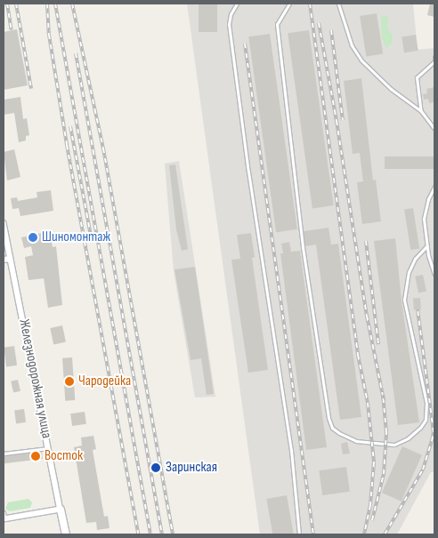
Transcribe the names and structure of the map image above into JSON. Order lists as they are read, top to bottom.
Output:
{
  "streets": {
    "street": ["Железнодорожная улица"]
  },
  "places": [
    "Шиномонтаж",
    "Чародейка",
    "Восток",
    "Заринская"
  ]
}
